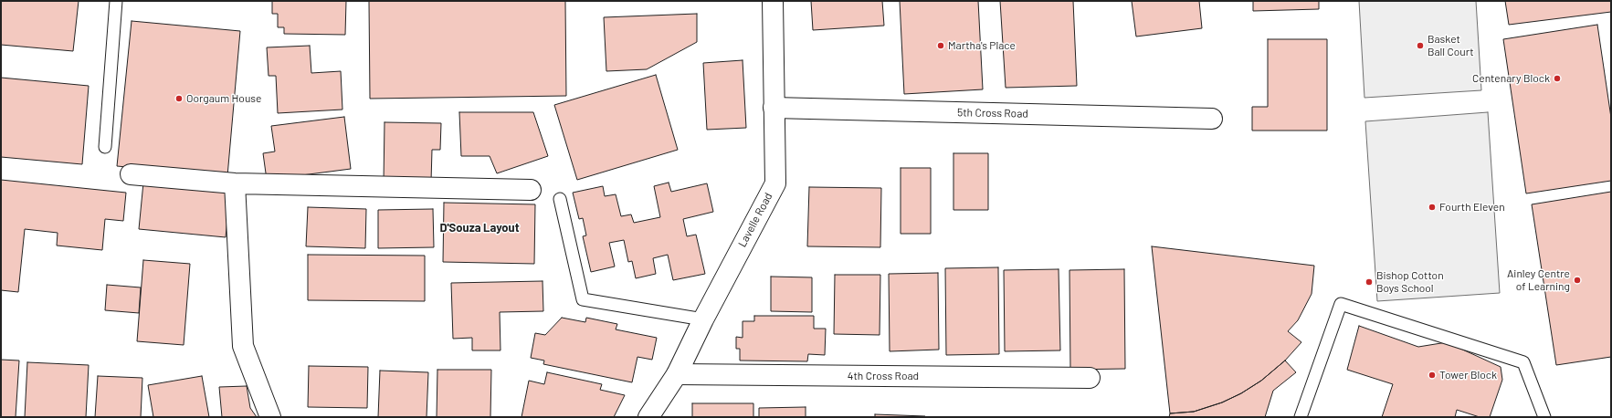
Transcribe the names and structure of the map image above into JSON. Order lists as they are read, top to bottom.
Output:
{
  "streets": {
    "street": ["5th Cross Road", "Lavelle Road", "4th Cross Road"]
  },
  "crossings": [
    ["5th Cross Road", "Lavelle Road"],
    ["Lavelle Road", "4th Cross Road"]
  ],
  "districts": ["D'Souza Layout"],
  "places": [
    "Martha's Place",
    "Basket Ball Court",
    "Centenary Block",
    "Oorgaum House",
    "Fourth Eleven",
    "Ainley Centre of Learning",
    "Bishop Cotton Boys School",
    "Tower Block"
  ]
}
